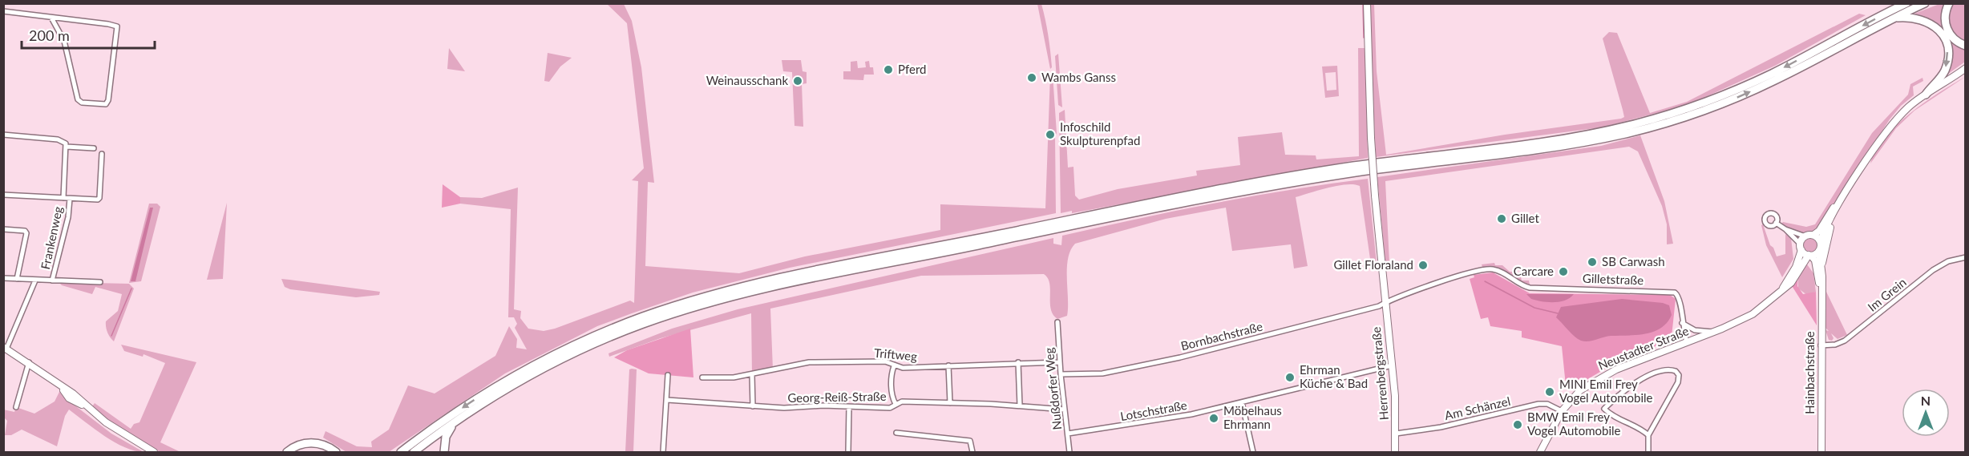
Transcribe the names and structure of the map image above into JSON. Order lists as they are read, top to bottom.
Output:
{
  "streets": {
    "main road": ["Neustadter Straße", "Hainbachstraße", "Herrenbergstraße"],
    "street": [
      "Frankenweg",
      "Gilletstraße",
      "Im Grein",
      "Bornbachstraße",
      "Triftweg",
      "Nußdorfer Weg",
      "Georg-Reiß-Straße",
      "Am Schänzel",
      "Lotschstraße"
    ]
  },
  "crossings": [
    ["Gilletstraße", "Bornbachstraße"],
    ["Gilletstraße", "Herrenbergstraße"],
    ["Im Grein", "Hainbachstraße"],
    ["Bornbachstraße", "Herrenbergstraße"],
    ["Bornbachstraße", "Nußdorfer Weg"],
    ["Neustadter Straße", "Hainbachstraße"],
    ["Neustadter Straße", "Am Schänzel"],
    ["Triftweg", "Nußdorfer Weg"],
    ["Herrenbergstraße", "Am Schänzel"],
    ["Herrenbergstraße", "Lotschstraße"],
    ["Nußdorfer Weg", "Georg-Reiß-Straße"],
    ["Nußdorfer Weg", "Lotschstraße"]
  ],
  "places": [
    "Pferd",
    "Wambs Ganss",
    "Weinausschank",
    "Infoschild Skulpturenpfad",
    "Gillet",
    "SB Carwash",
    "Gillet Floraland",
    "Carcare",
    "Ehrman Küche & Bad",
    "MINI Emil Frey Vogel Automobile",
    "Möbelhaus Ehrmann",
    "BMW Emil Frey Vogel Automobile"
  ],
  "scale_bar": "200 m",
  "north": "top"
}
